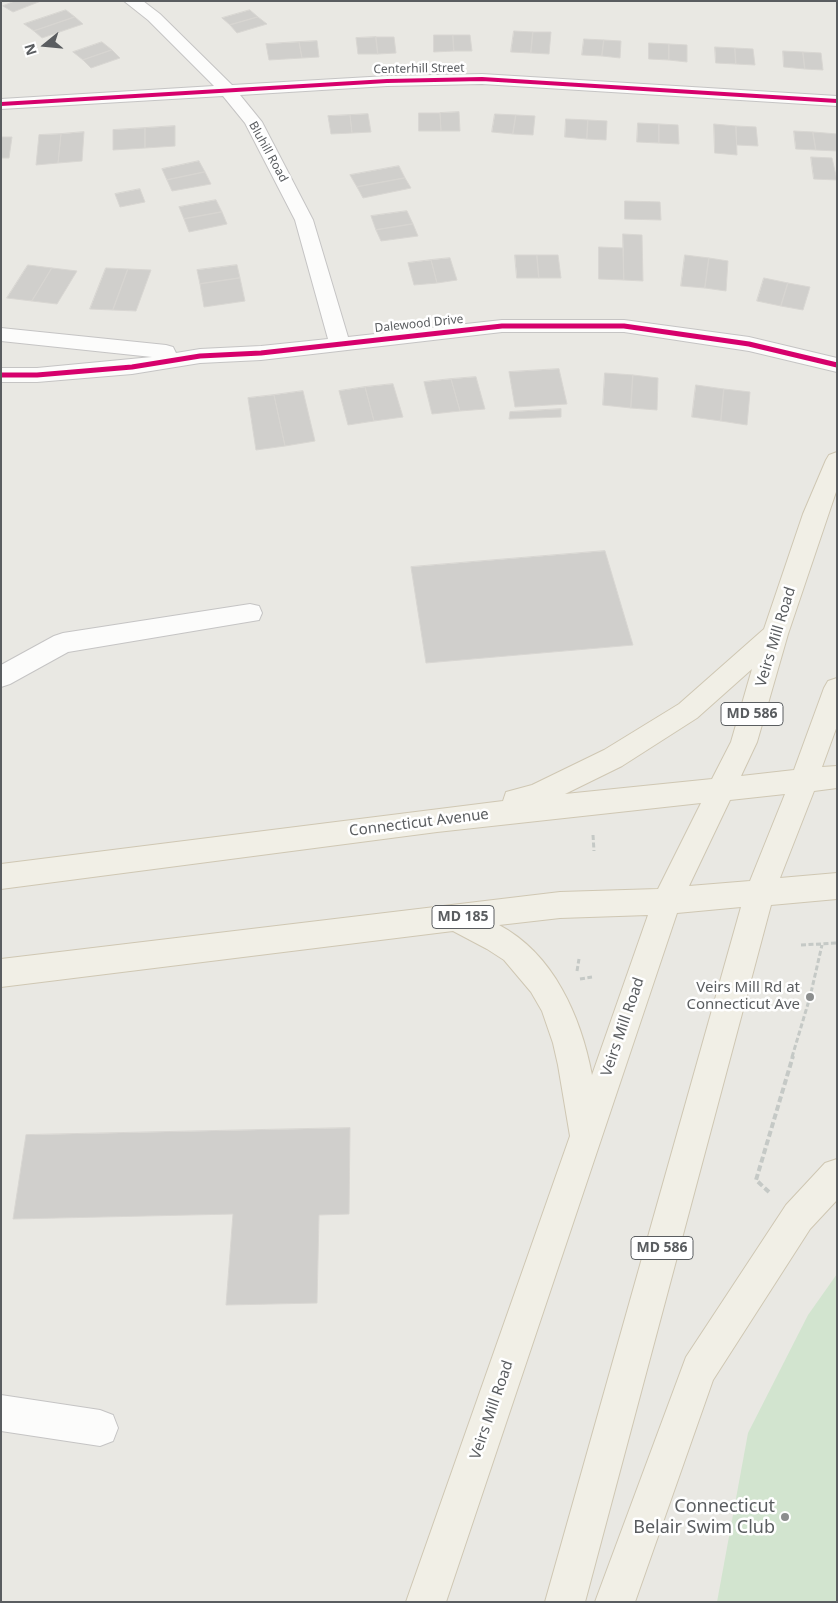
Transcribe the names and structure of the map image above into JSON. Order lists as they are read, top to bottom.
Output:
{
  "streets": {
    "main road": [
      "Veirs Mill Road",
      "MD 586",
      "Connecticut Avenue",
      "MD 185"
    ],
    "street": ["Centerhill Street", "Bluhill Road", "Dalewood Drive"]
  },
  "crossings": [
    ["Centerhill Street", "Bluhill Road"],
    ["Bluhill Road", "Dalewood Drive"],
    ["Veirs Mill Road", "Connecticut Avenue"],
    ["Veirs Mill Road", "MD 185"],
    ["MD 586", "Connecticut Avenue"],
    ["MD 586", "MD 185"]
  ],
  "places": ["Veirs Mill Rd at Connecticut Ave", "Connecticut Belair Swim Club"],
  "north": "left"
}
